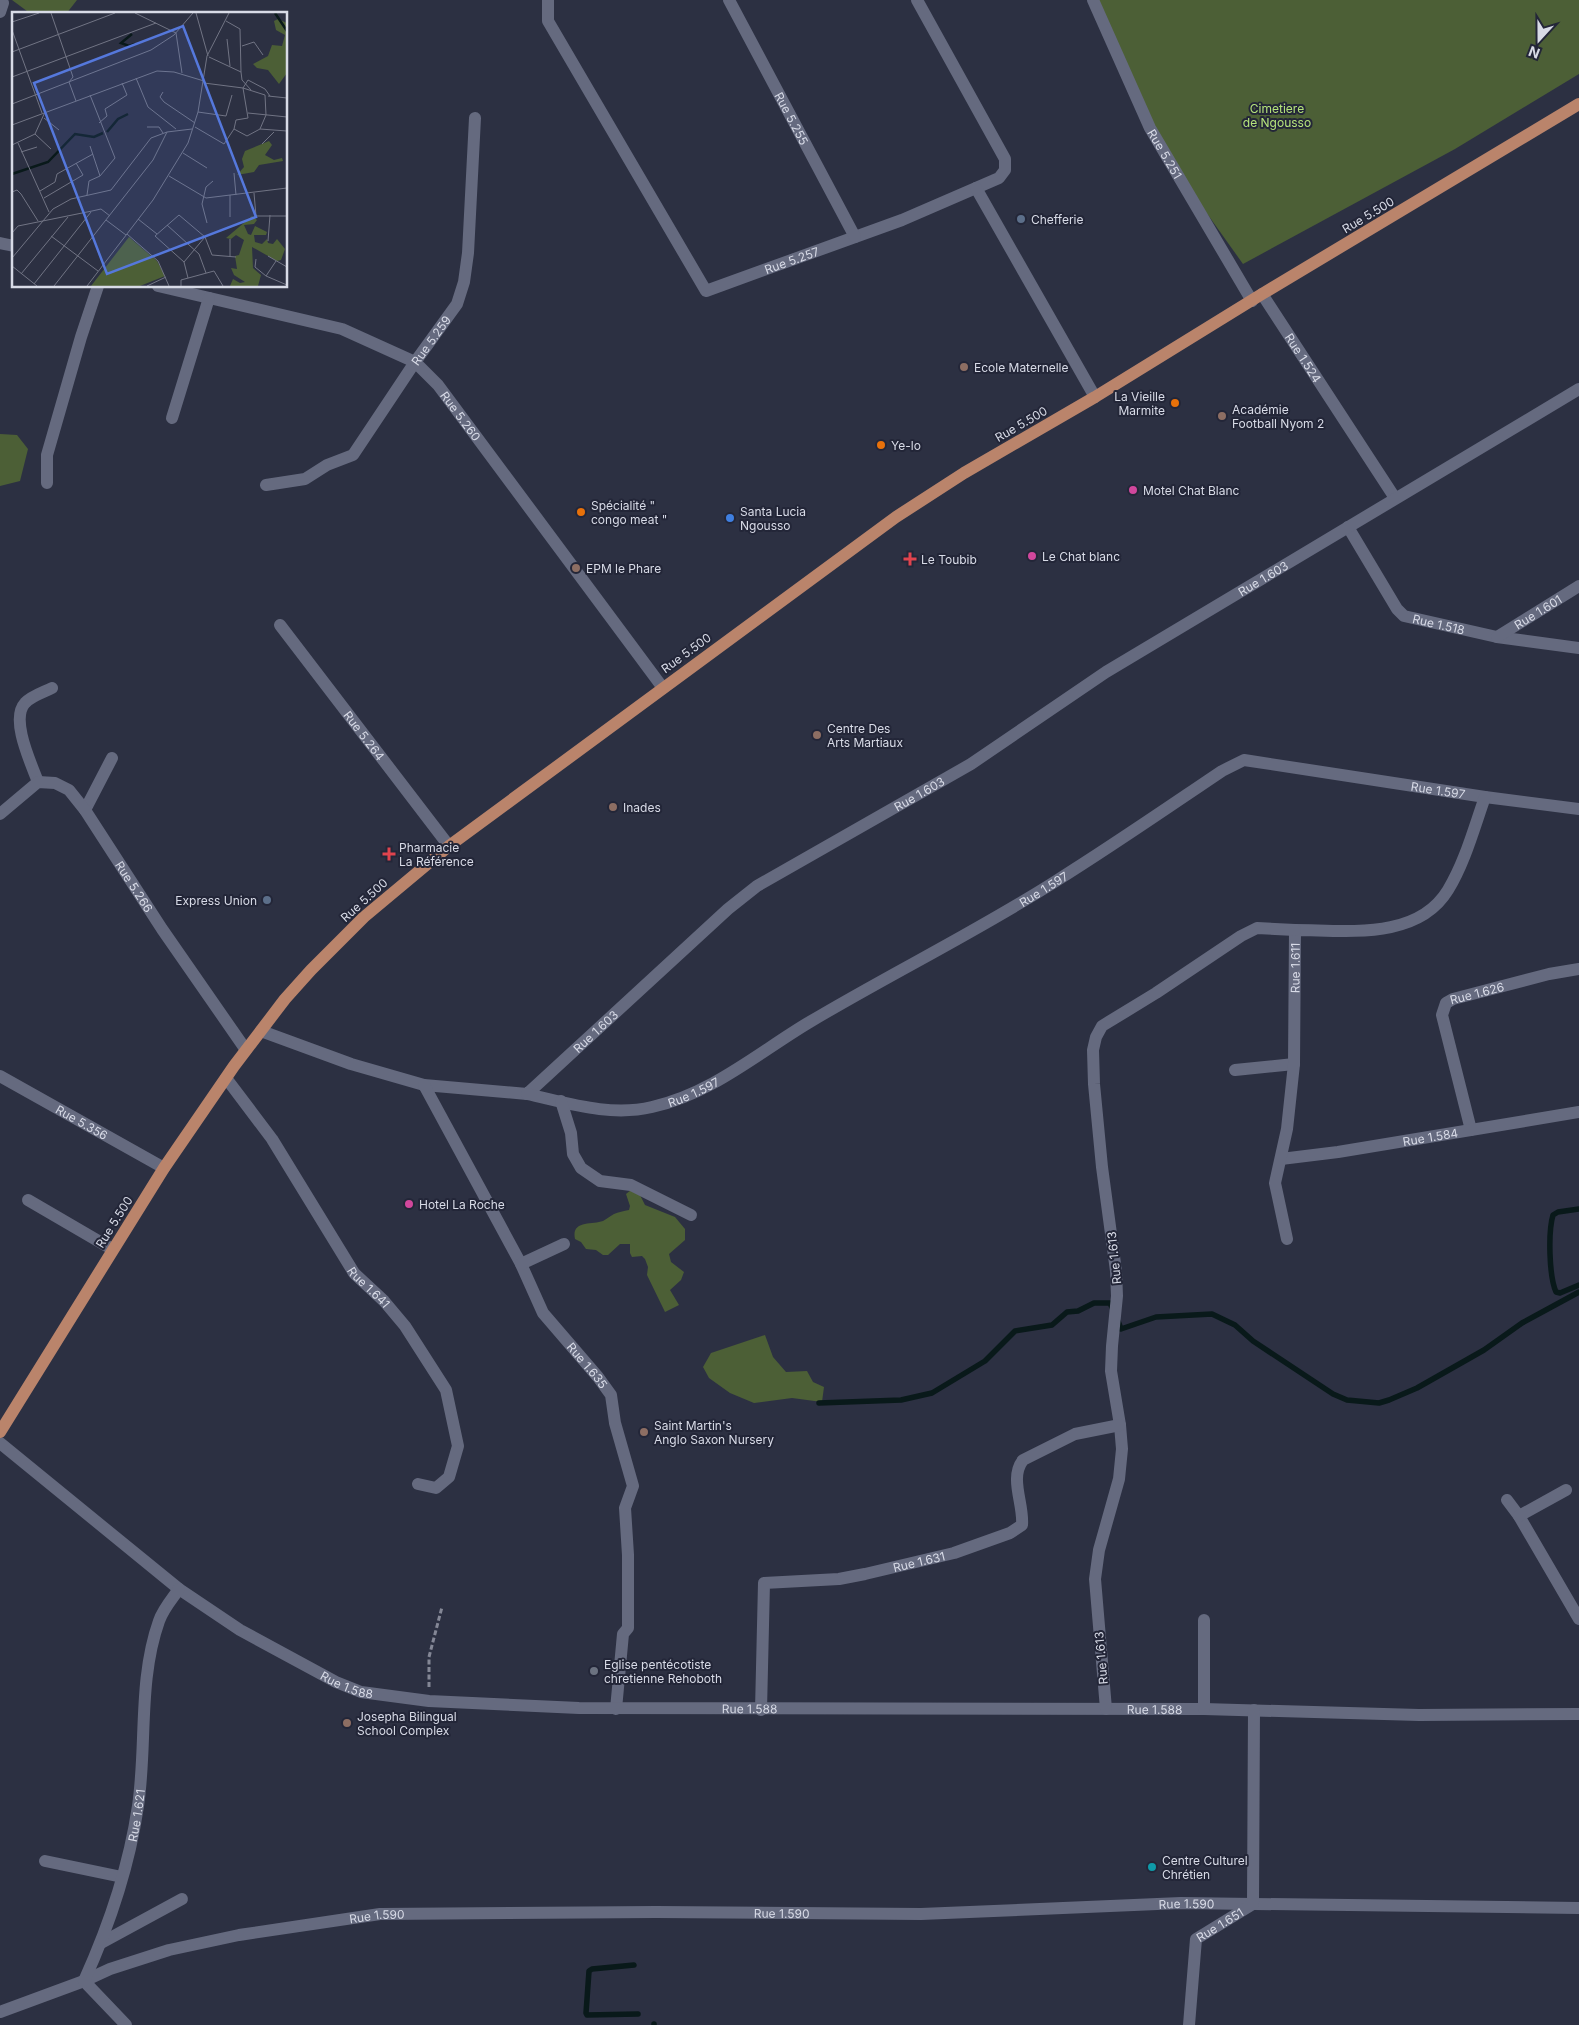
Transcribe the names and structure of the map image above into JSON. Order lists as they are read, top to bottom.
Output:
{
  "streets": {
    "main road": ["Rue 5.500"],
    "street": [
      "Rue 5.255",
      "Rue 5.251",
      "Rue 5.257",
      "Rue 5.259",
      "Rue 1.524",
      "Rue 5.260",
      "Rue 1.603",
      "Rue 1.601",
      "Rue 1.518",
      "Rue 5.264",
      "Rue 1.597",
      "Rue 5.266",
      "Rue 1.611",
      "Rue 1.626",
      "Rue 5.356",
      "Rue 1.584",
      "Rue 1.613",
      "Rue 1.641",
      "Rue 1.635",
      "Rue 1.631",
      "Rue 1.588",
      "Rue 1.621",
      "Rue 1.590",
      "Rue 1.651"
    ]
  },
  "crossings": [
    ["Rue 5.255", "Rue 5.257"],
    ["Rue 5.251", "Rue 5.500"],
    ["Rue 5.251", "Rue 1.524"],
    ["Rue 5.500", "Rue 1.524"],
    ["Rue 5.500", "Rue 5.260"],
    ["Rue 5.500", "Rue 5.264"],
    ["Rue 5.500", "Rue 5.266"],
    ["Rue 5.500", "Rue 5.356"],
    ["Rue 5.500", "Rue 1.641"],
    ["Rue 5.259", "Rue 5.260"],
    ["Rue 1.524", "Rue 1.603"],
    ["Rue 1.603", "Rue 1.518"],
    ["Rue 1.603", "Rue 1.597"],
    ["Rue 1.601", "Rue 1.518"],
    ["Rue 1.597", "Rue 1.611"],
    ["Rue 1.611", "Rue 1.584"],
    ["Rue 1.611", "Rue 1.613"],
    ["Rue 1.626", "Rue 1.584"],
    ["Rue 1.613", "Rue 1.631"],
    ["Rue 1.613", "Rue 1.588"],
    ["Rue 1.635", "Rue 1.588"],
    ["Rue 1.631", "Rue 1.588"],
    ["Rue 1.588", "Rue 1.621"],
    ["Rue 1.588", "Rue 1.651"],
    ["Rue 1.621", "Rue 1.590"],
    ["Rue 1.590", "Rue 1.651"]
  ],
  "parks": ["Cimetiere de Ngousso"],
  "places": {
    "other": [
      "Chefferie",
      "Ecole Maternelle",
      "La Vieille Marmite",
      "Académie Football Nyom 2",
      "Ye-lo",
      "Motel Chat Blanc",
      "Spécialité \" congo meat \"",
      "Santa Lucia Ngousso",
      "Le Chat blanc",
      "EPM le Phare",
      "Centre Des Arts Martiaux",
      "Inades",
      "Express Union",
      "Hotel La Roche",
      "Saint Martin's Anglo Saxon Nursery",
      "Eglise pentécotiste chretienne Rehoboth",
      "Josepha Bilingual School Complex",
      "Centre Culturel Chrétien"
    ],
    "health": ["Le Toubib", "Pharmacie La Référence"]
  },
  "north": "bottom"
}
